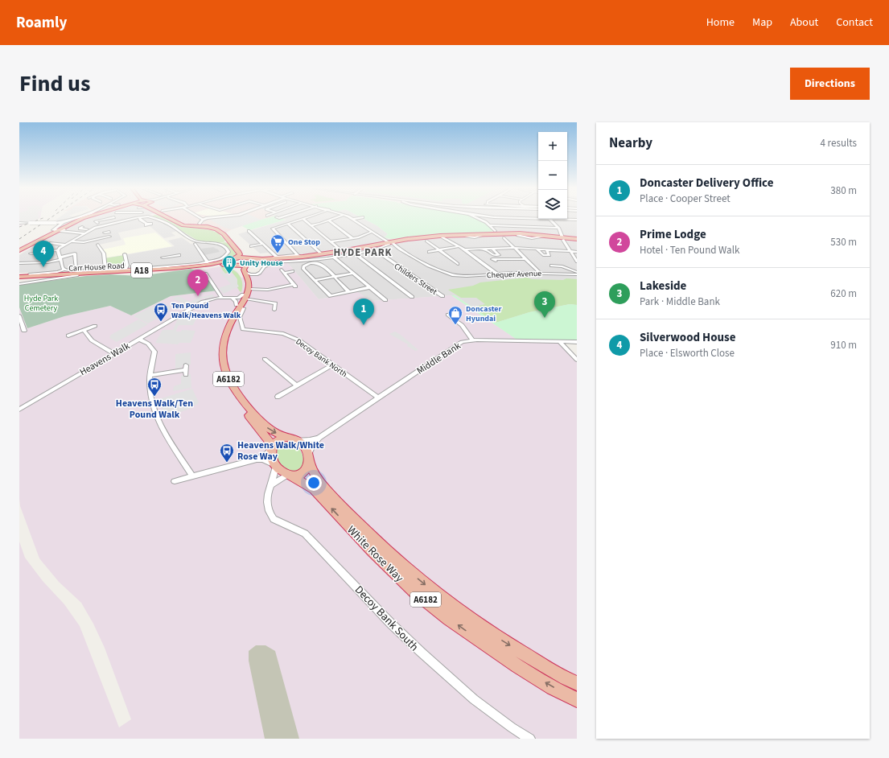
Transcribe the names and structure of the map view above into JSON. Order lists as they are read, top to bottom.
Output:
{
  "streets": {
    "highway": [
      "Carr House Road",
      "A18",
      "A6182",
      "White Rose Way"
    ],
    "street": [
      "Chequer Avenue",
      "Childers Street",
      "Decoy Bank North",
      "Middle Bank",
      "Heavens Walk",
      "Decoy Bank South"
    ]
  },
  "crossings": [
    ["Carr House Road", "A18"],
    ["Decoy Bank North", "Middle Bank"],
    ["Middle Bank", "White Rose Way"],
    ["Middle Bank", "Decoy Bank South"],
    ["White Rose Way", "Decoy Bank South"]
  ],
  "districts": ["HYDE PARK"],
  "parks": ["Hyde Park Cemetery"],
  "places": {
    "supermarket": ["One Stop"],
    "building": ["Unity House"],
    "bus stop": ["Ten Pound Walk/Heavens Walk", "Heavens Walk/Ten Pound Walk", "Heavens Walk/White Rose Way"],
    "shop": ["Doncaster Hyundai"]
  },
  "page": {
    "header": "Roamly",
    "nav": [
      "Home",
      "Map",
      "About",
      "Contact"
    ],
    "title": "Find us",
    "buttons": "Directions",
    "heading": ["Nearby", "4 results"],
    "map_buttons": ["+", "−"],
    "list": [
      {
        "mark": "1",
        "name": "Doncaster Delivery Office",
        "note": "Place · Cooper Street",
        "value": "380 m"
      },
      {
        "mark": "2",
        "name": "Prime Lodge",
        "note": "Hotel · Ten Pound Walk",
        "value": "530 m"
      },
      {
        "mark": "3",
        "name": "Lakeside",
        "note": "Park · Middle Bank",
        "value": "620 m"
      },
      {
        "mark": "4",
        "name": "Silverwood House",
        "note": "Place · Elsworth Close",
        "value": "910 m"
      }
    ],
    "pins": [
      "4",
      "2",
      "3",
      "1"
    ]
  }
}
